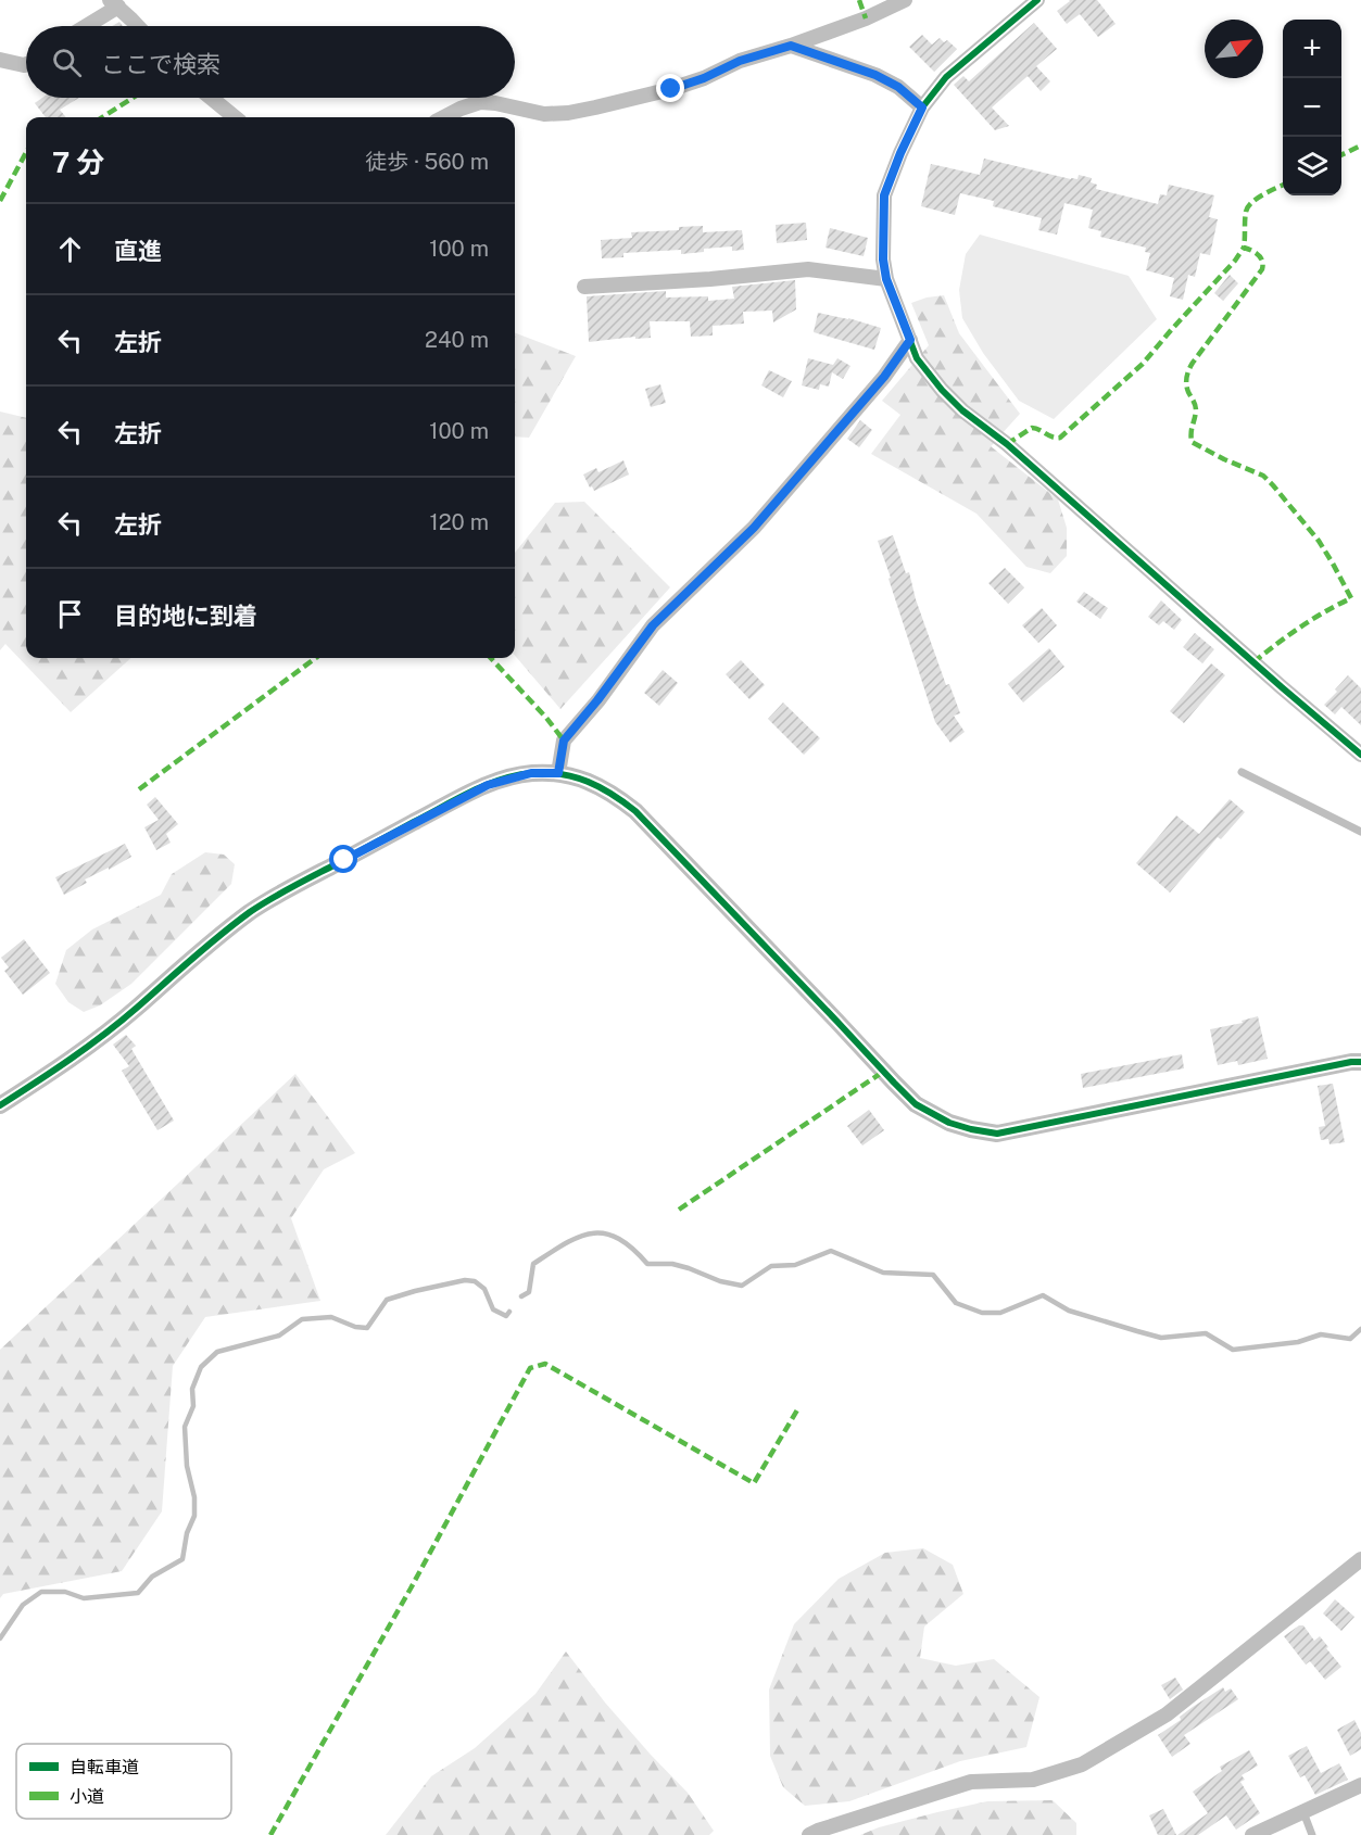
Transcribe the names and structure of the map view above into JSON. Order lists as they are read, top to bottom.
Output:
{
  "legend": ["自転車道", "小道"],
  "north": "top right",
  "page": {
    "map_buttons": ["+", "−"],
    "search": "ここで検索",
    "heading": ["7 分", "徒歩 · 560 m"],
    "list": [
      ["直進", "100 m"],
      ["左折", "240 m"],
      ["左折", "100 m"],
      ["左折", "120 m"],
      "目的地に到着"
    ]
  }
}
